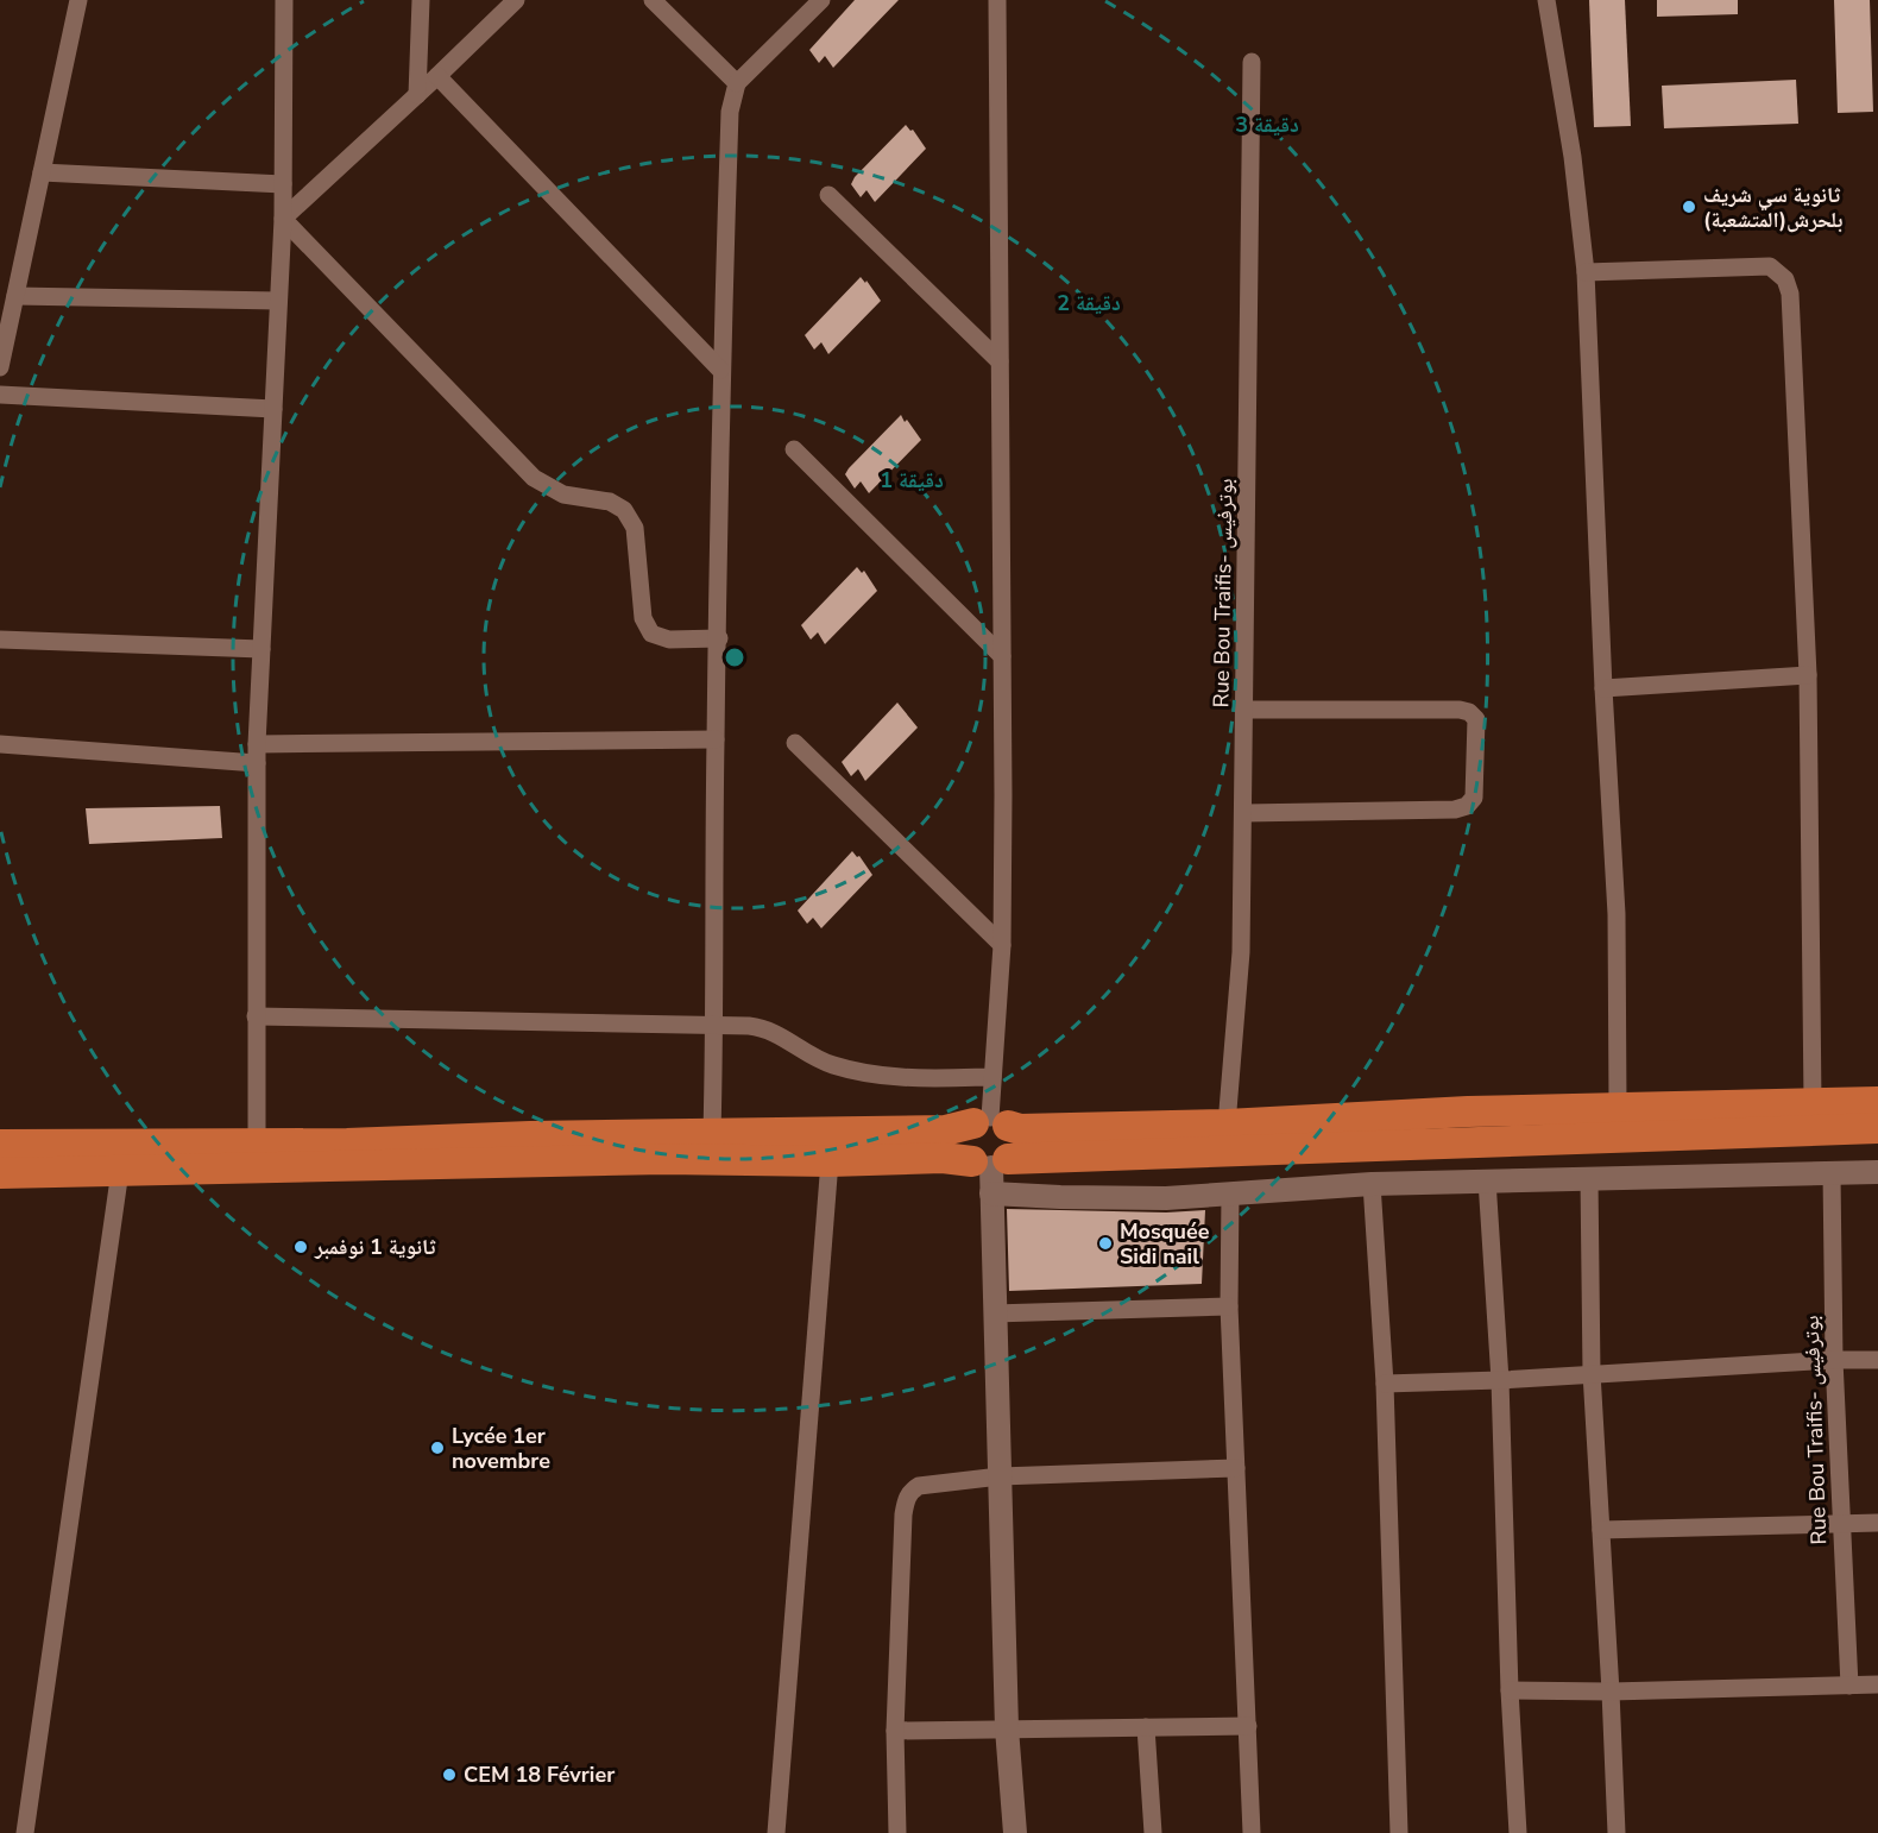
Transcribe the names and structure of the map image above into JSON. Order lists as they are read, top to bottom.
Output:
{
  "streets": {
    "street": ["Rue Bou Traifis- بوترفيس"]
  },
  "places": [
    "ثانوية سي شريف بلحرش(المتشعبة)",
    "Mosquée Sidi nail",
    "ثانوية 1 نوفمبر",
    "Lycée 1er novembre",
    "CEM 18 Février"
  ],
  "rings": ["3 دقيقة", "2 دقيقة", "1 دقيقة"]
}
